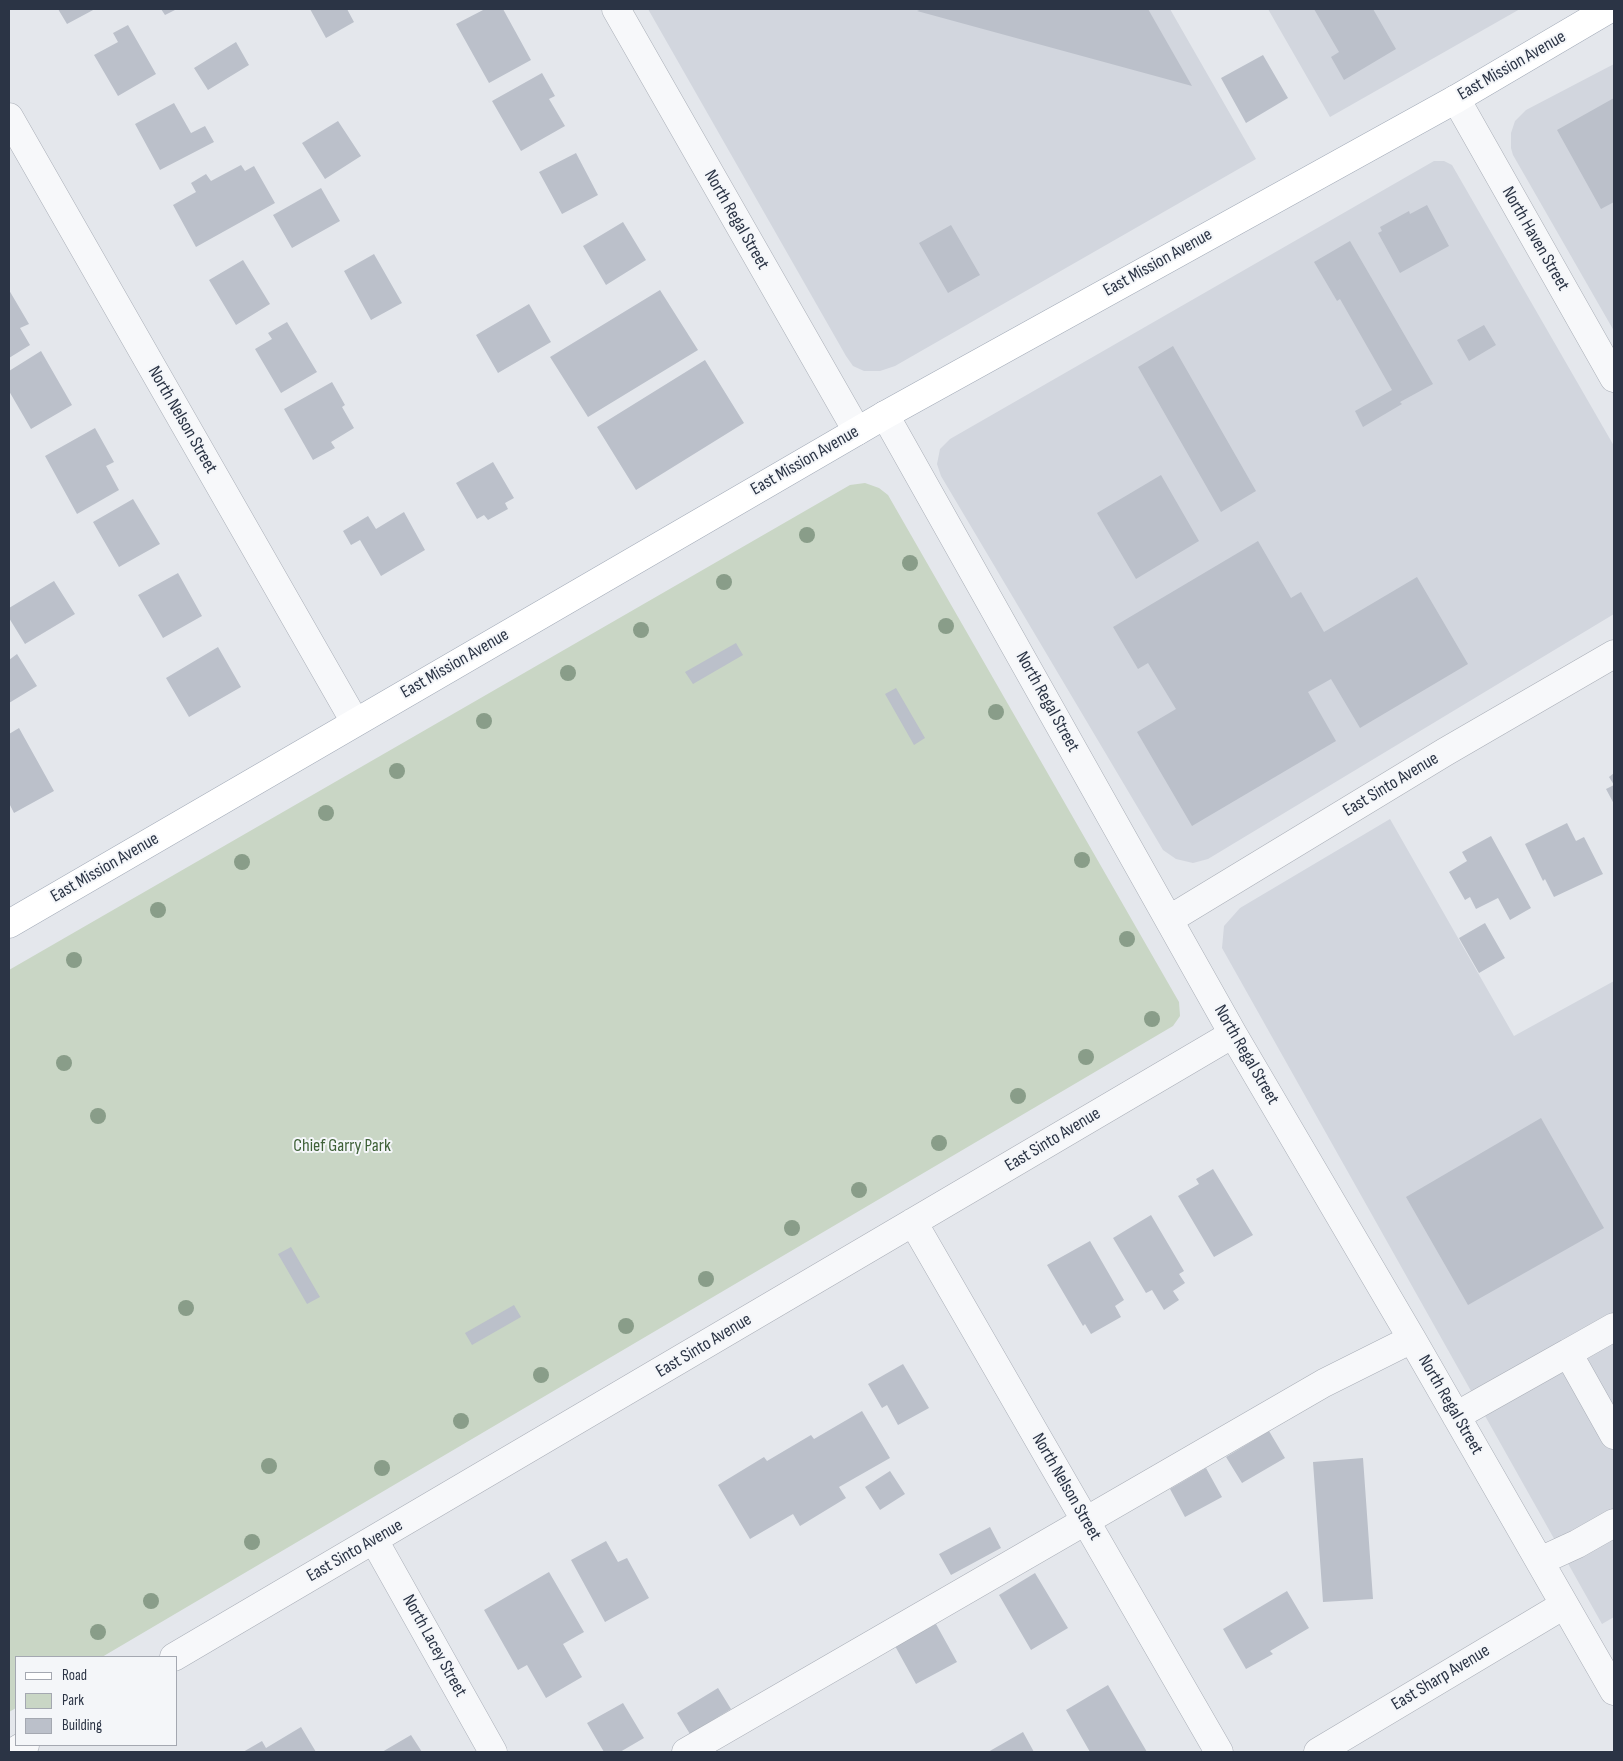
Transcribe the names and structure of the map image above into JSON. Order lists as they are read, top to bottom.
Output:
{
  "streets": {
    "main road": ["East Mission Avenue"],
    "street": [
      "North Regal Street",
      "North Haven Street",
      "North Nelson Street",
      "East Sinto Avenue",
      "North Lacey Street",
      "East Sharp Avenue"
    ]
  },
  "crossings": [
    ["East Mission Avenue", "North Regal Street"],
    ["East Mission Avenue", "North Haven Street"],
    ["East Mission Avenue", "North Nelson Street"],
    ["North Regal Street", "East Sinto Avenue"],
    ["North Regal Street", "East Sharp Avenue"],
    ["North Nelson Street", "East Sinto Avenue"],
    ["East Sinto Avenue", "North Lacey Street"]
  ],
  "parks": ["Chief Garry Park"],
  "legend": ["Road", "Park", "Building"]
}
